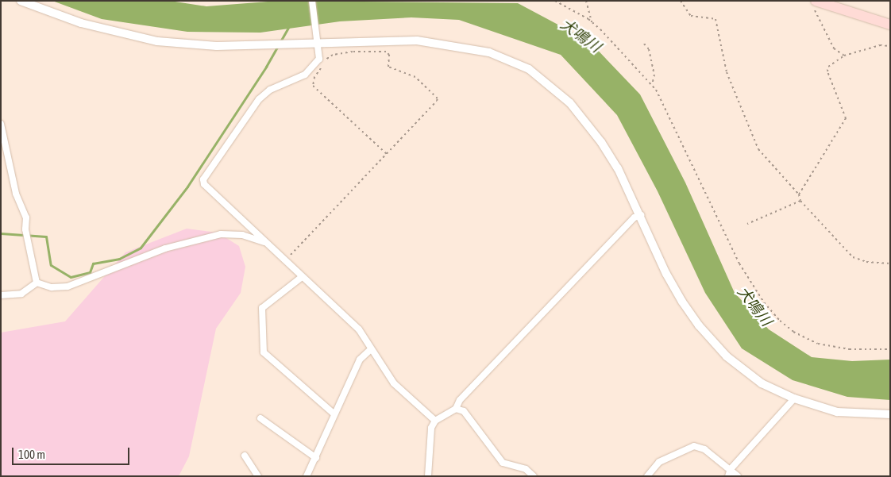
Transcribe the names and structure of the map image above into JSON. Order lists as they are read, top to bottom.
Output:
{
  "water": ["犬鳴川"],
  "scale_bar": "100 m"
}
